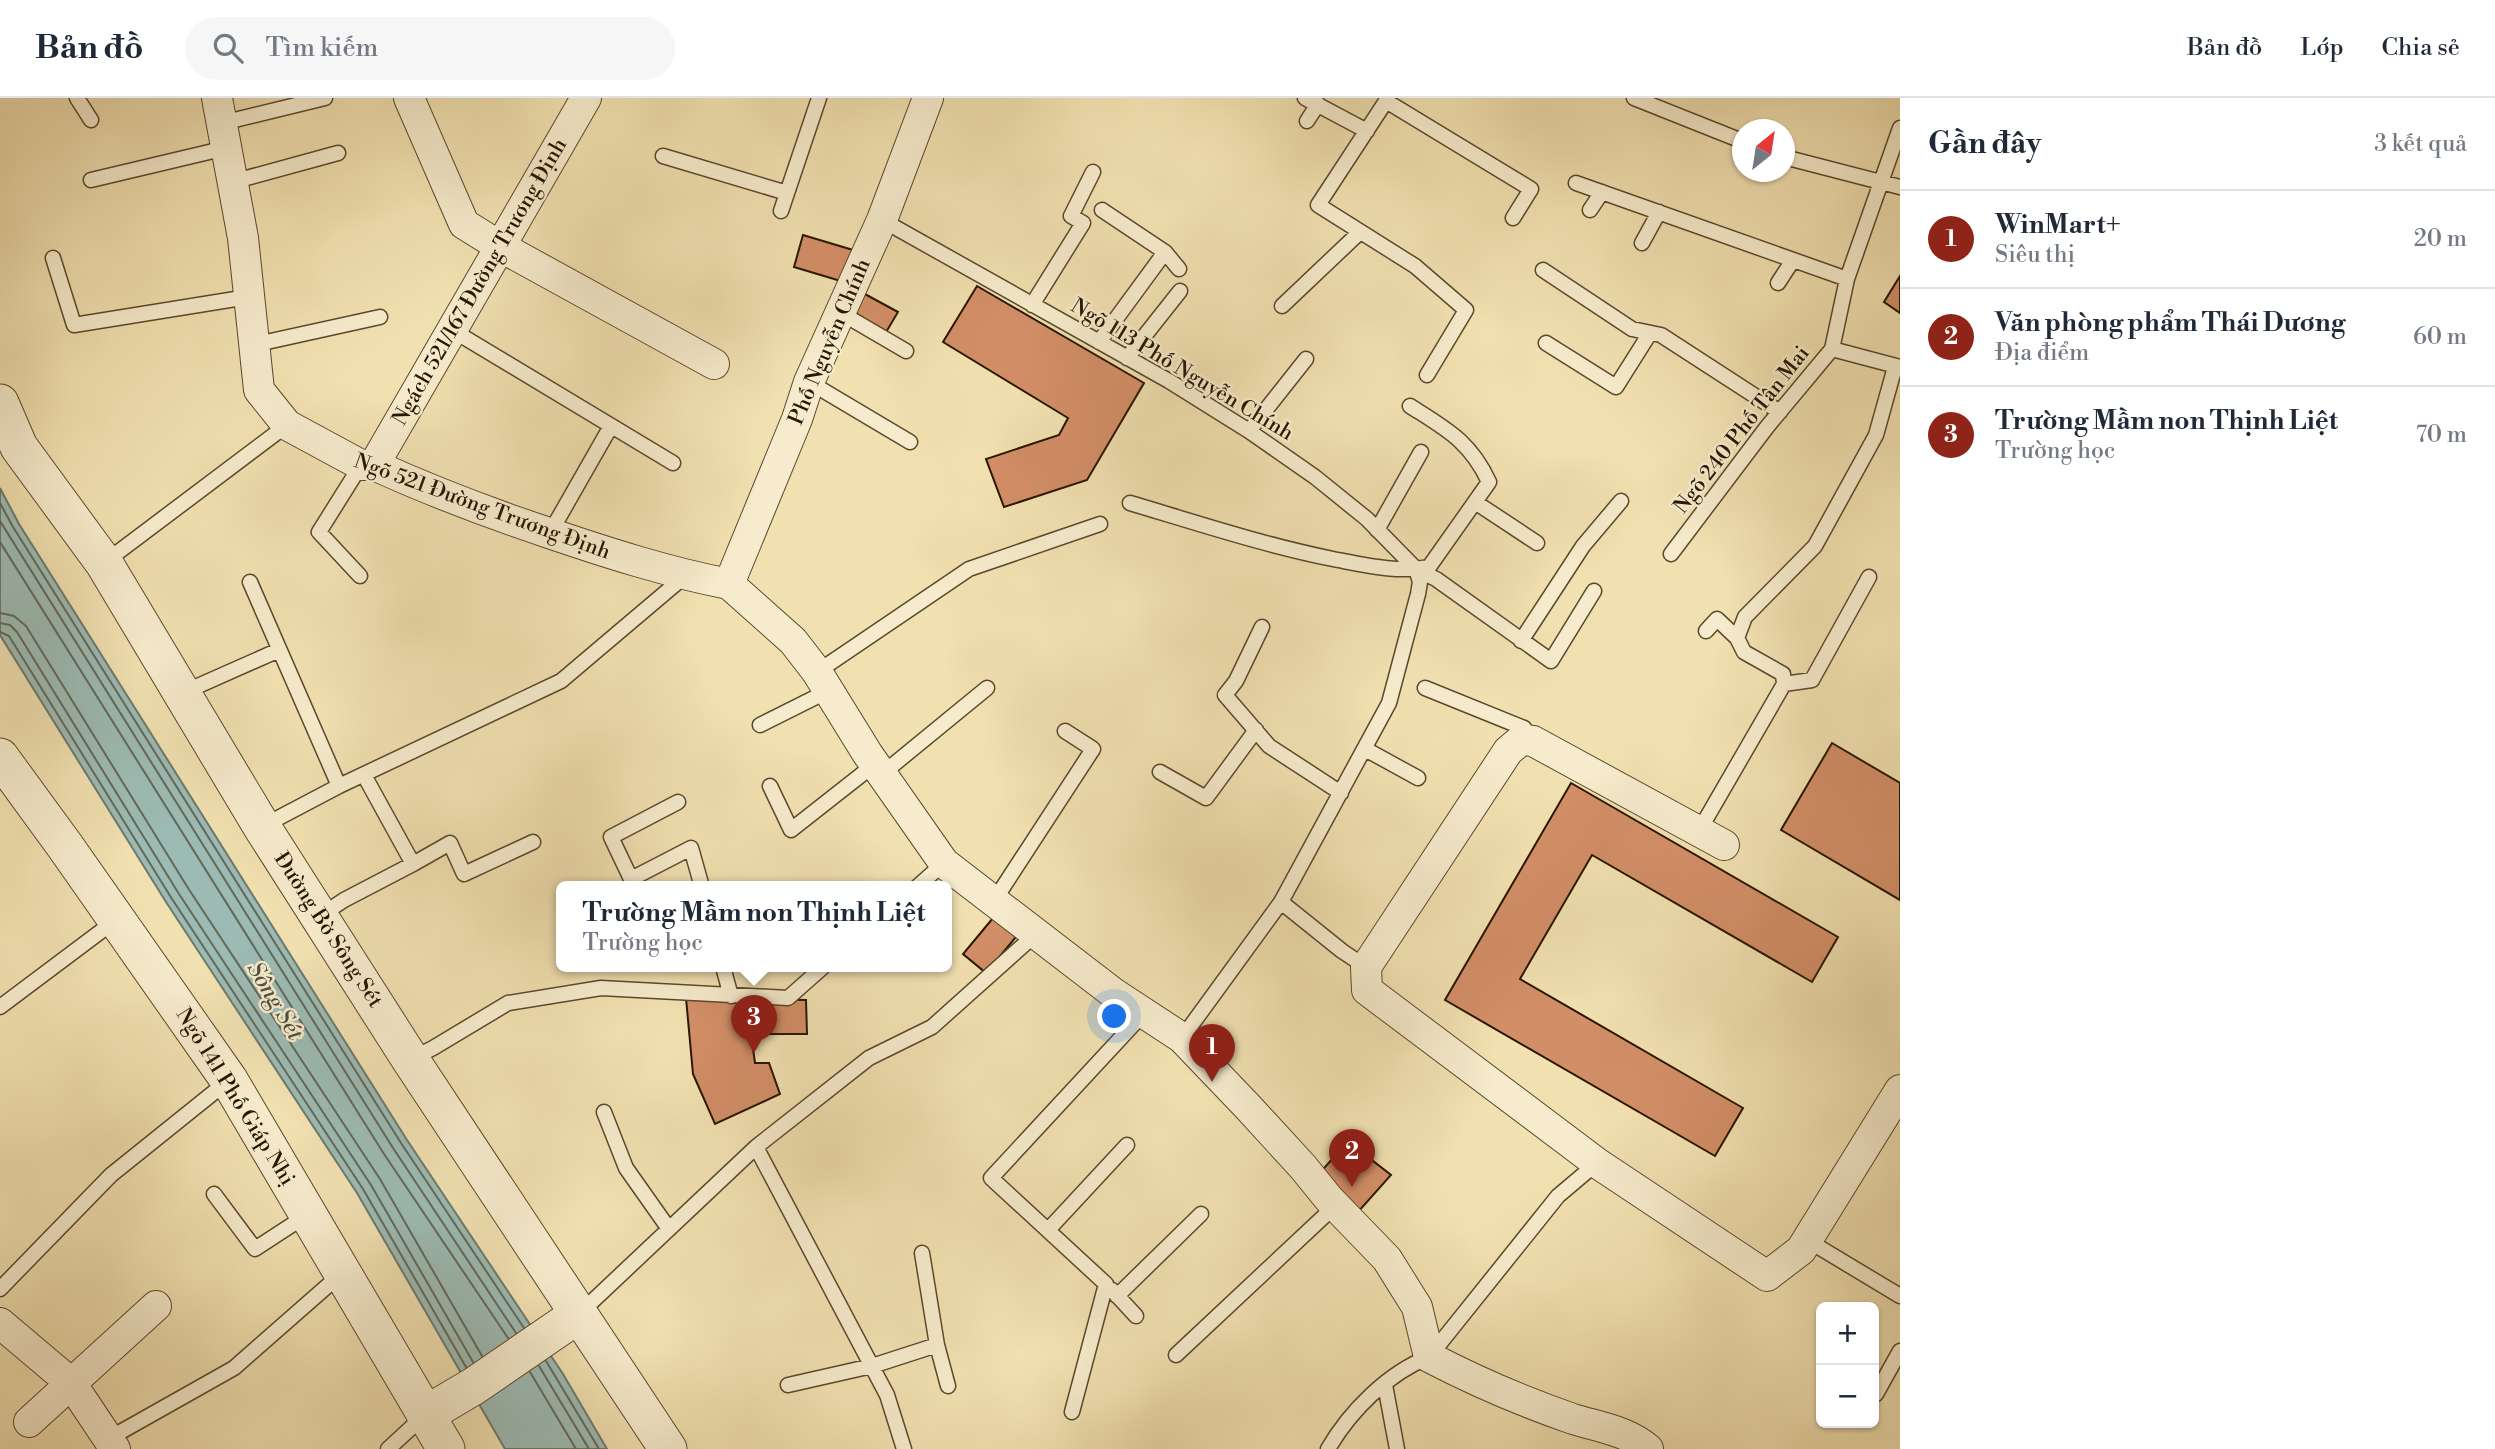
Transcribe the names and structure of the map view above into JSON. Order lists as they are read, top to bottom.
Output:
{
  "streets": {
    "street": [
      "Ngách 521/167 Đường Trương Định",
      "Phố Nguyễn Chính",
      "Ngõ 521 Đường Trương Định",
      "Đường Bờ Sông Sét",
      "Ngõ 141 Phố Giáp Nhị"
    ],
    "lane": ["Ngõ 113 Phố Nguyễn Chính", "Ngõ 240 Phố Tân Mai"]
  },
  "crossings": [
    ["Ngách 521/167 Đường Trương Định", "Ngõ 521 Đường Trương Định"],
    ["Phố Nguyễn Chính", "Ngõ 113 Phố Nguyễn Chính"],
    ["Phố Nguyễn Chính", "Ngõ 521 Đường Trương Định"]
  ],
  "water": ["Sông Sét"],
  "north": "top right",
  "page": {
    "header": "Bản đồ",
    "search": "Tìm kiếm",
    "nav": ["Bản đồ", "Lớp", "Chia sẻ"],
    "heading": ["Gần đây", "3 kết quả"],
    "list": [
      {
        "mark": "1",
        "name": "WinMart+",
        "note": "Siêu thị",
        "value": "20 m"
      },
      {
        "mark": "2",
        "name": "Văn phòng phẩm Thái Dương",
        "note": "Địa điểm",
        "value": "60 m"
      },
      {
        "mark": "3",
        "name": "Trường Mầm non Thịnh Liệt",
        "note": "Trường học",
        "value": "70 m"
      }
    ],
    "popup": ["Trường Mầm non Thịnh Liệt", "Trường học"],
    "pins": ["3", "1", "2"],
    "map_buttons": ["+", "−"]
  }
}
